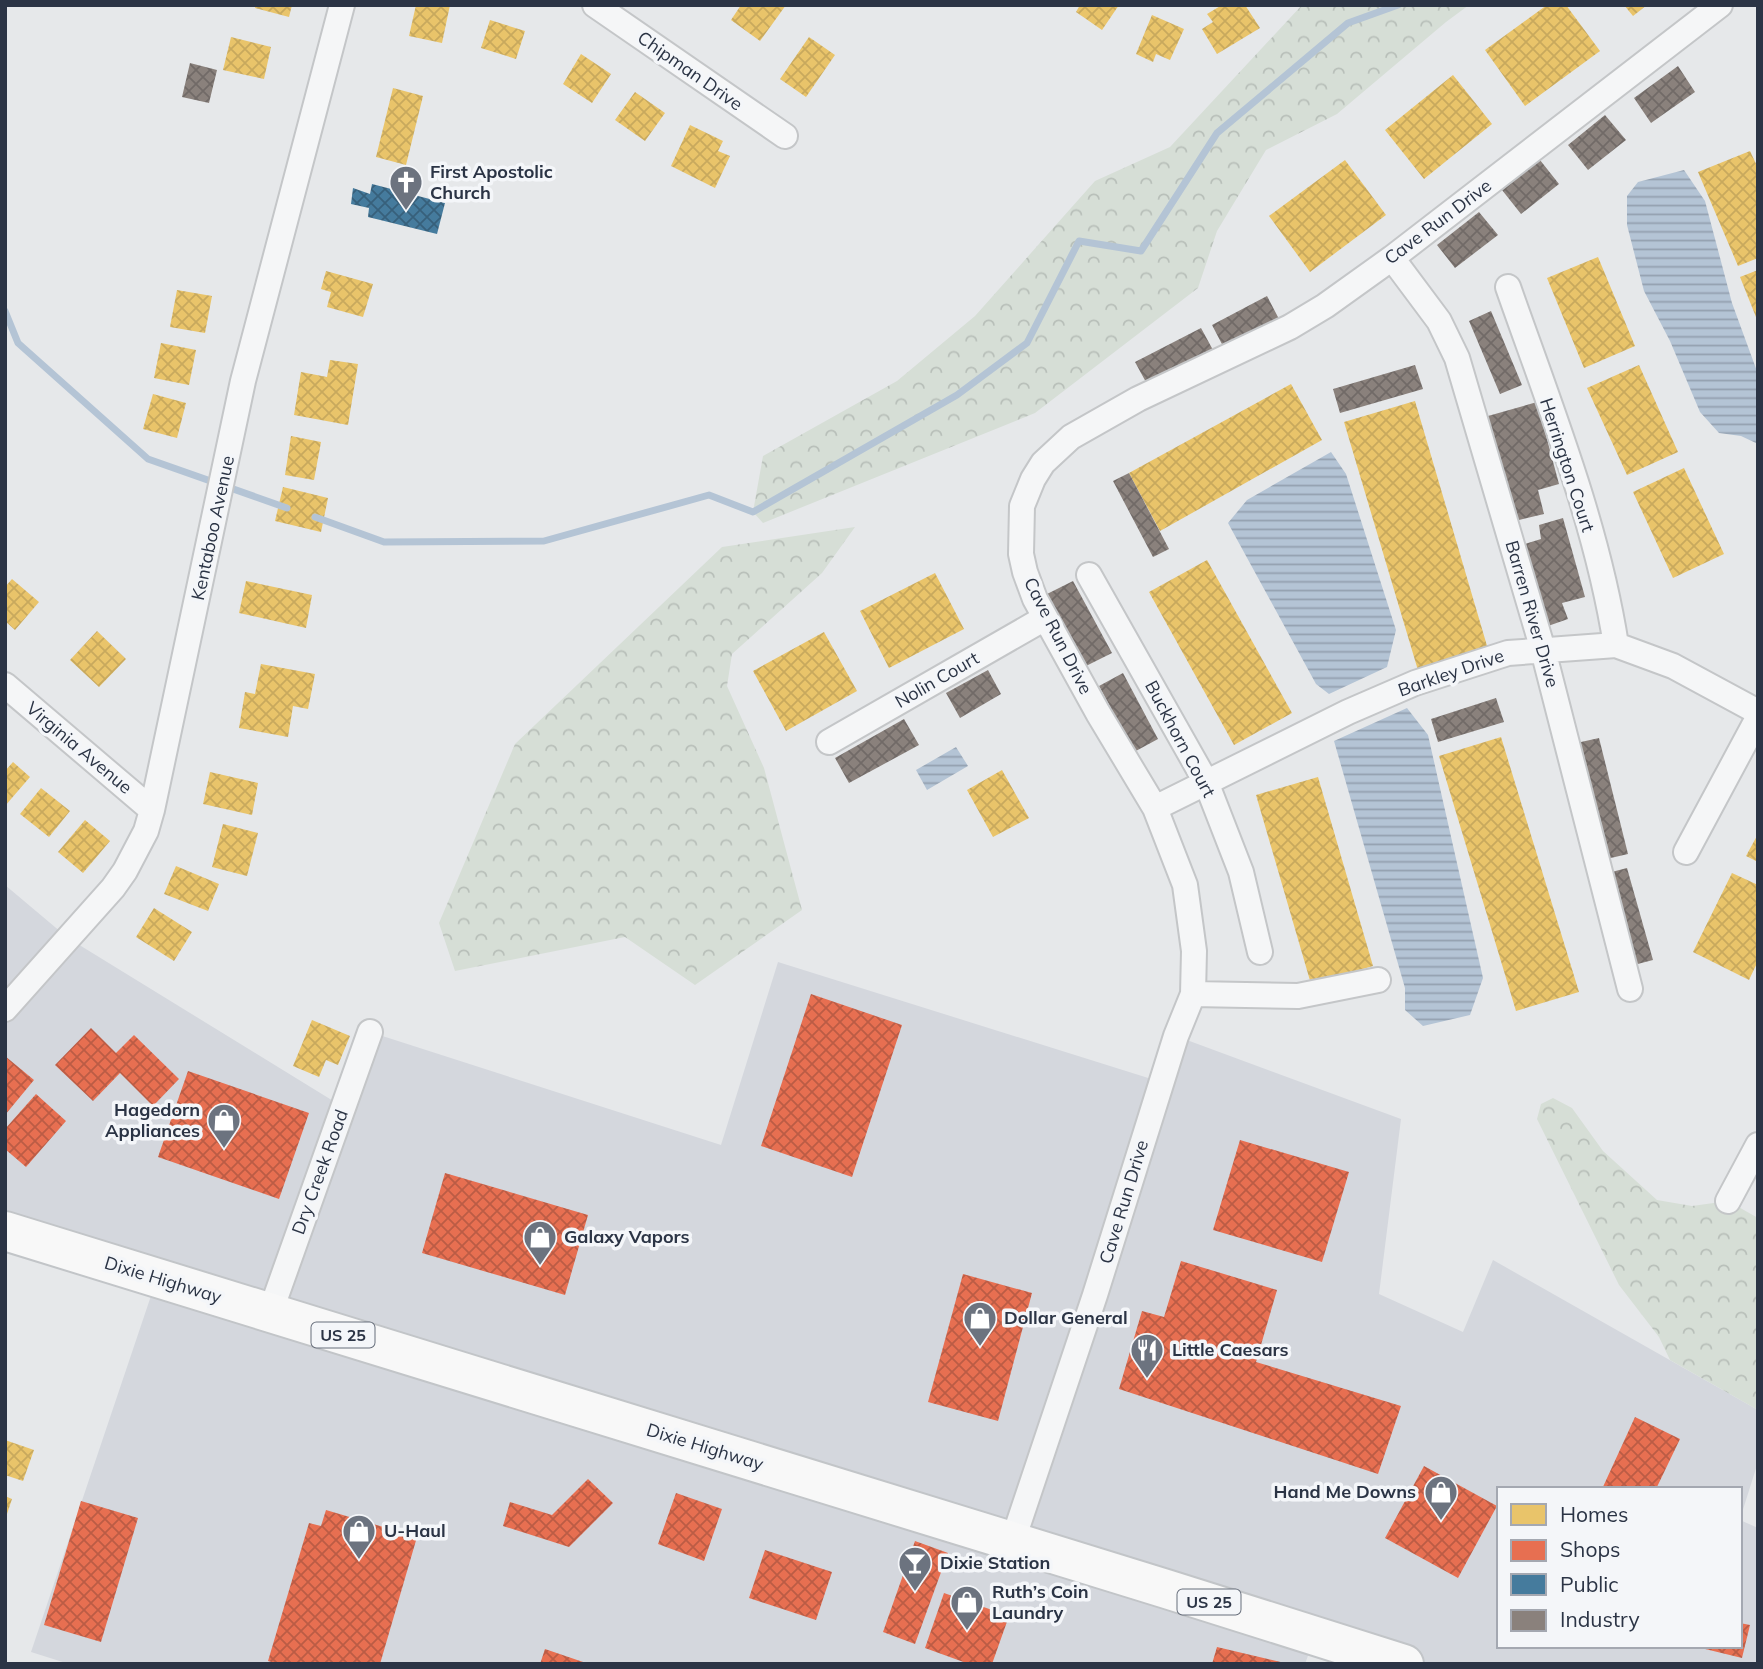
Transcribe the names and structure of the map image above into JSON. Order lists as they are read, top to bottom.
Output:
{
  "streets": {
    "main road": ["Dixie Highway", "US 25"],
    "street": [
      "Chipman Drive",
      "Cave Run Drive",
      "Herrington Court",
      "Kentaboo Avenue",
      "Barren River Drive",
      "Barkley Drive",
      "Nolin Court",
      "Buckhorn Court",
      "Virginia Avenue",
      "Dry Creek Road"
    ]
  },
  "crossings": [
    ["Cave Run Drive", "Barren River Drive"],
    ["Cave Run Drive", "Barkley Drive"],
    ["Cave Run Drive", "Nolin Court"],
    ["Cave Run Drive", "Dixie Highway"],
    ["Herrington Court", "Barkley Drive"],
    ["Kentaboo Avenue", "Virginia Avenue"],
    ["Barren River Drive", "Barkley Drive"],
    ["Barkley Drive", "Buckhorn Court"],
    ["Dry Creek Road", "Dixie Highway"]
  ],
  "places": {
    "church": ["First Apostolic Church"],
    "shop": [
      "Hagedorn Appliances",
      "Galaxy Vapors",
      "Dollar General",
      "Hand Me Downs",
      "U-Haul",
      "Ruth’s Coin Laundry"
    ],
    "restaurant": ["Little Caesars"],
    "bar": ["Dixie Station"]
  },
  "legend": [
    "Homes",
    "Shops",
    "Public",
    "Industry"
  ]
}
